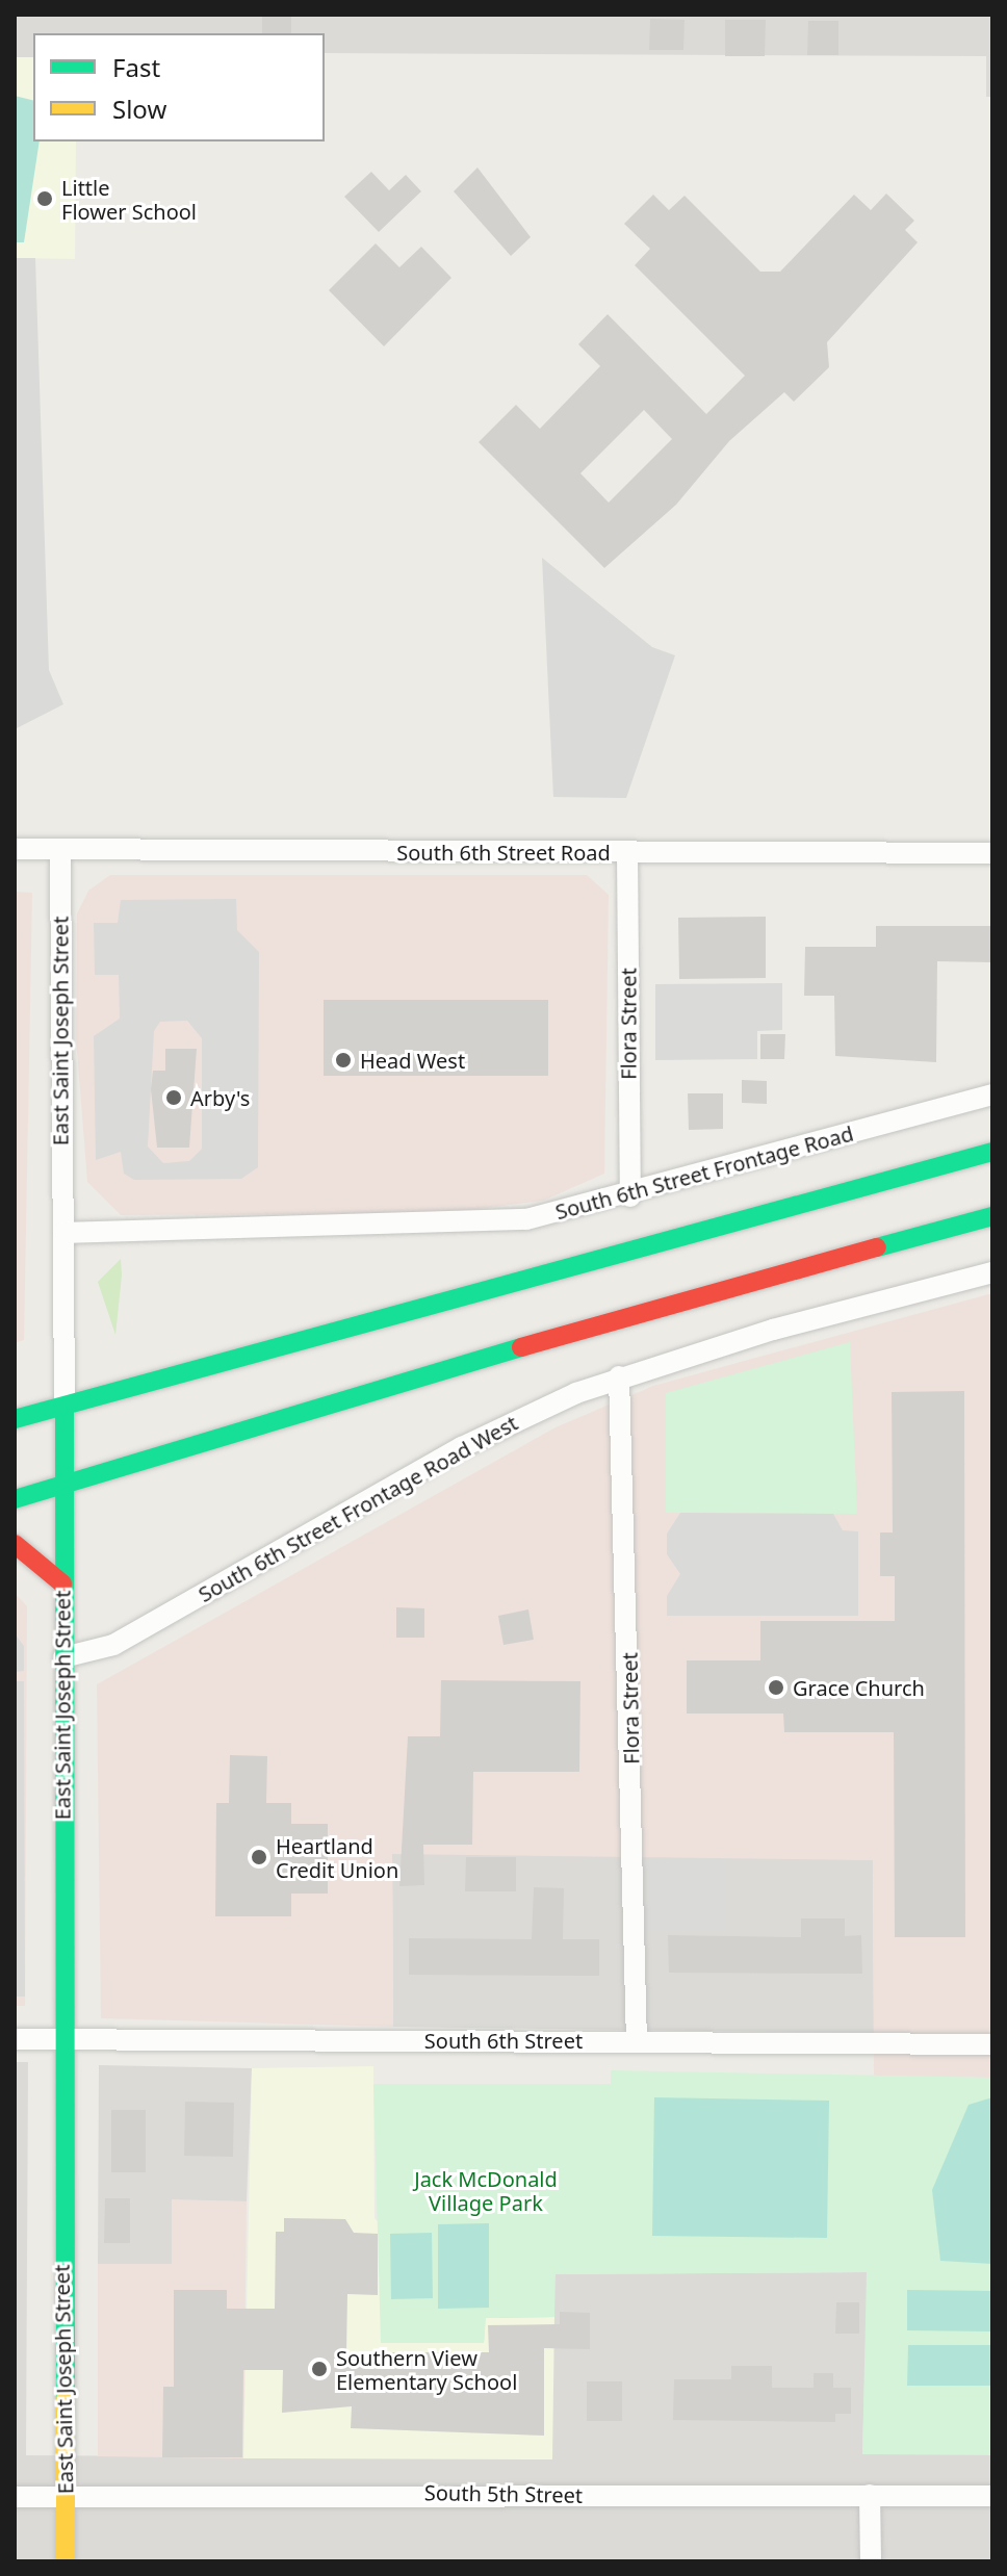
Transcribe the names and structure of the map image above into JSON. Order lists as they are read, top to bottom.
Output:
{
  "streets": {
    "main road": ["East Saint Joseph Street"],
    "street": [
      "South 6th Street Road",
      "Flora Street",
      "South 6th Street Frontage Road",
      "South 6th Street Frontage Road West",
      "South 6th Street",
      "South 5th Street"
    ]
  },
  "crossings": [
    ["South 6th Street Road", "Flora Street"],
    ["South 6th Street Road", "East Saint Joseph Street"],
    ["Flora Street", "South 6th Street Frontage Road"],
    ["Flora Street", "South 6th Street Frontage Road West"],
    ["Flora Street", "South 6th Street"],
    ["East Saint Joseph Street", "South 6th Street Frontage Road"],
    ["East Saint Joseph Street", "South 6th Street Frontage Road West"],
    ["East Saint Joseph Street", "South 6th Street"],
    ["East Saint Joseph Street", "South 5th Street"]
  ],
  "parks": ["Jack McDonald Village Park"],
  "places": [
    "Little Flower School",
    "Head West",
    "Arby's",
    "Grace Church",
    "Heartland Credit Union",
    "Southern View Elementary School"
  ],
  "legend": ["Fast", "Slow"]
}
